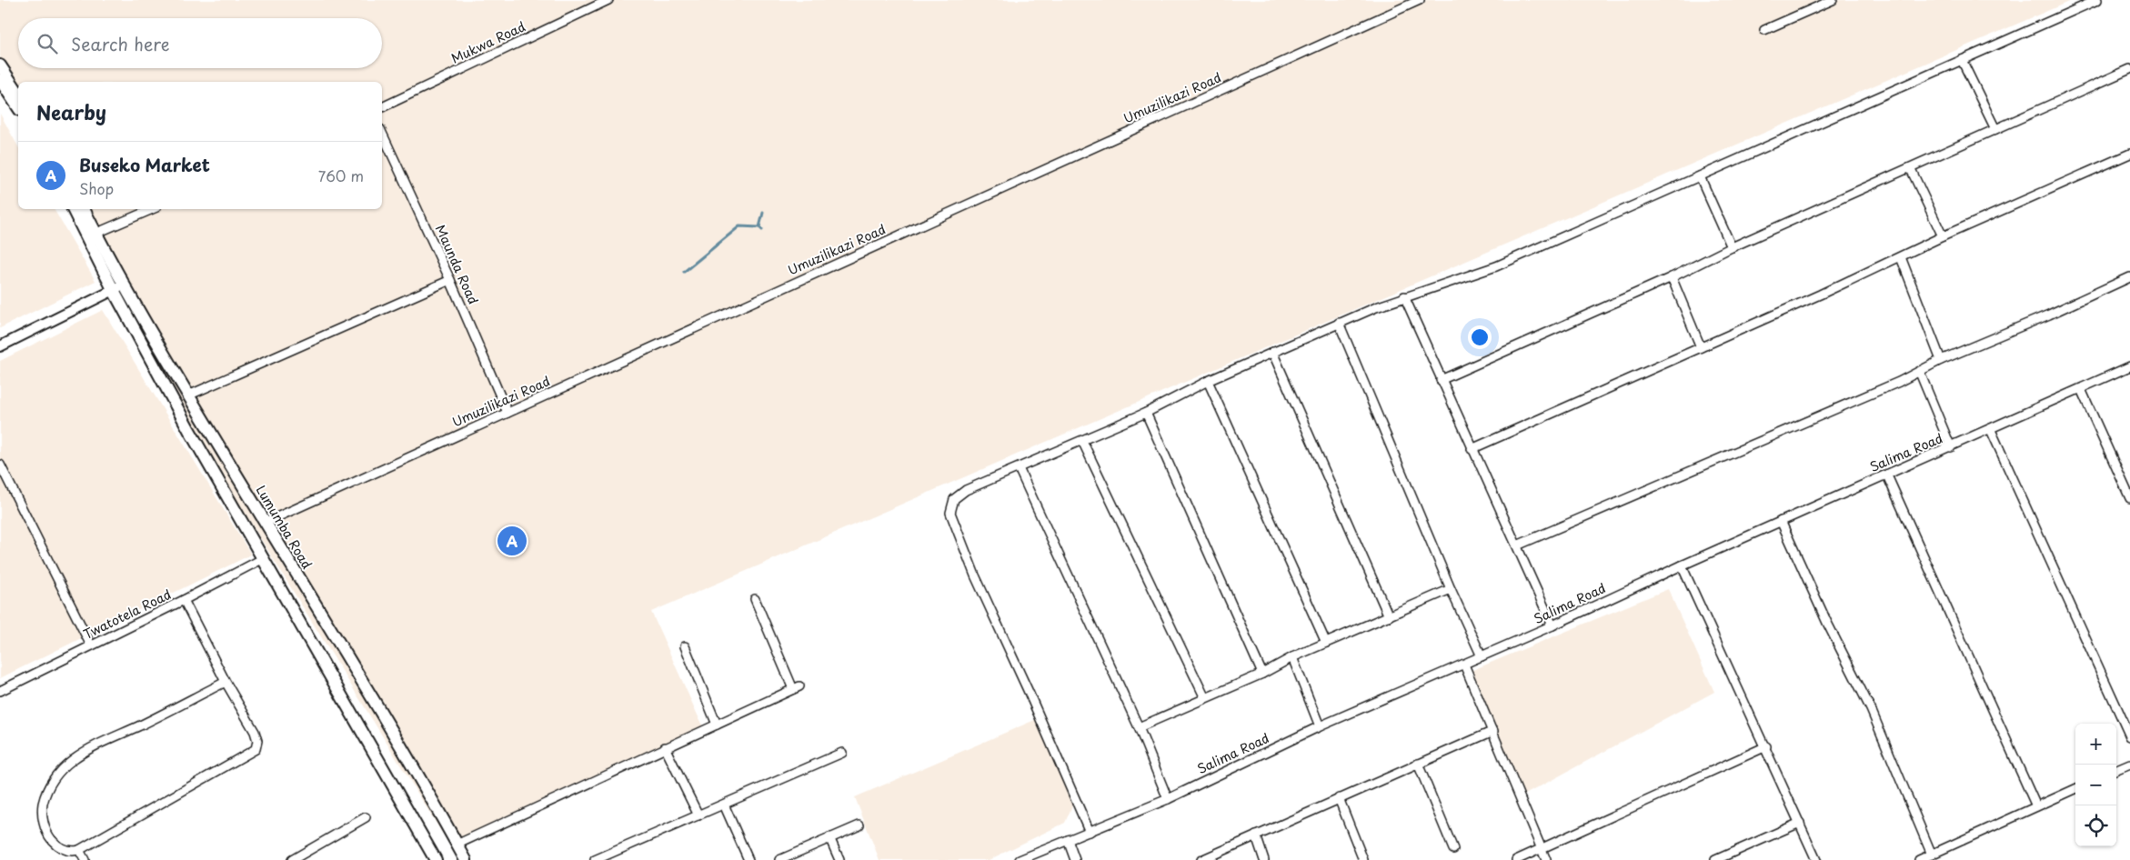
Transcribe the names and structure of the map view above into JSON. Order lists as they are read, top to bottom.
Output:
{
  "streets": {
    "main road": ["Lumumba Road"],
    "street": [
      "Mukwa Road",
      "Umuzilikazi Road",
      "Maunda Road",
      "Salima Road",
      "Twatotela Road"
    ]
  },
  "crossings": [
    ["Umuzilikazi Road", "Maunda Road"],
    ["Umuzilikazi Road", "Lumumba Road"],
    ["Lumumba Road", "Twatotela Road"]
  ],
  "page": {
    "search": "Search here",
    "heading": "Nearby",
    "list": [
      {
        "mark": "A",
        "name": "Buseko Market",
        "note": "Shop",
        "value": "760 m"
      }
    ],
    "pins": "A",
    "map_buttons": ["+", "−"]
  }
}
